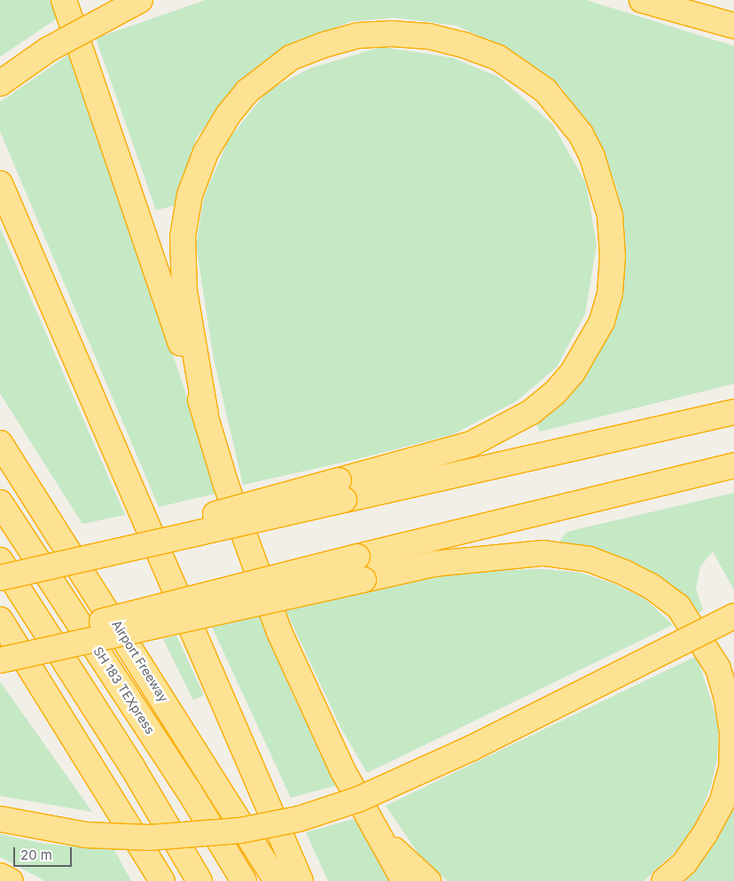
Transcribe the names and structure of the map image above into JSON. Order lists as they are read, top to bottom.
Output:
{
  "streets": {
    "highway": ["Airport Freeway", "SH 183 TEXpress"]
  },
  "scale_bar": "20 m"
}
